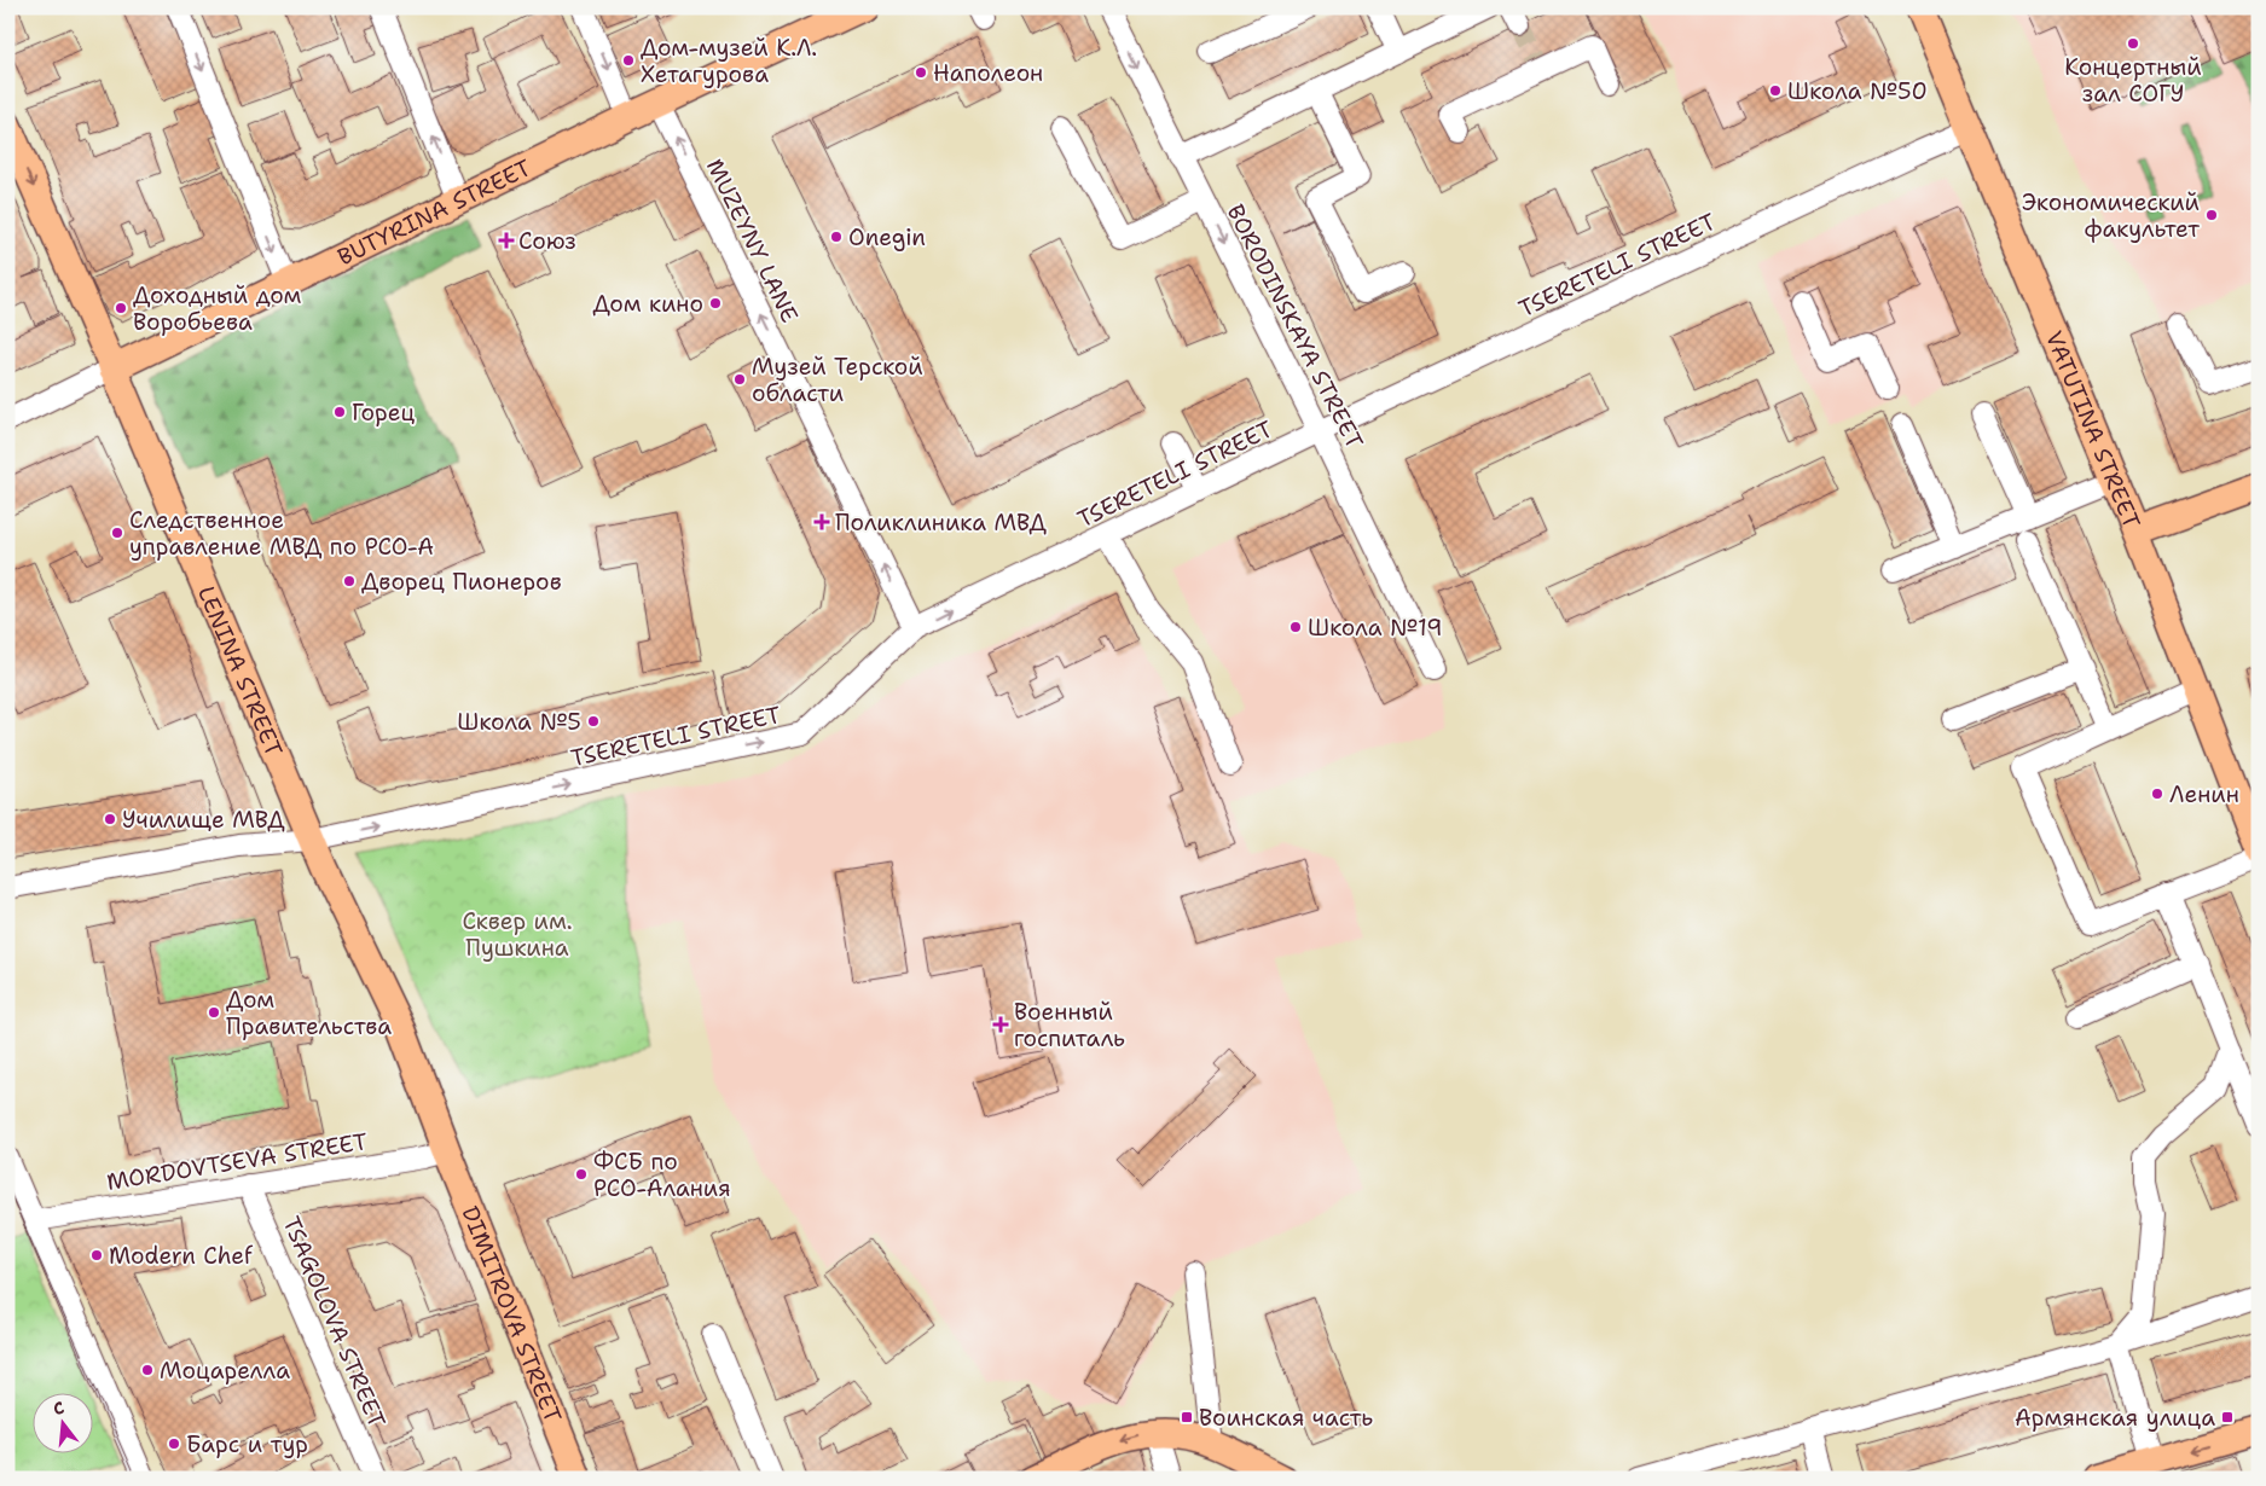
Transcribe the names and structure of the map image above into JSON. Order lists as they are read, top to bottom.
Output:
{
  "streets": {
    "main road": [
      "BUTYRINA STREET",
      "VATUTINA STREET",
      "LENINA STREET",
      "DIMITROVA STREET"
    ],
    "street": [
      "MUZEYNY LANE",
      "TSERETELI STREET",
      "BORODINSKAYA STREET",
      "MORDOVTSEVA STREET",
      "TSAGOLOVA STREET"
    ]
  },
  "crossings": [
    ["BUTYRINA STREET", "MUZEYNY LANE"],
    ["BUTYRINA STREET", "LENINA STREET"],
    ["MUZEYNY LANE", "TSERETELI STREET"],
    ["TSERETELI STREET", "BORODINSKAYA STREET"],
    ["TSERETELI STREET", "VATUTINA STREET"],
    ["TSERETELI STREET", "LENINA STREET"],
    ["LENINA STREET", "MORDOVTSEVA STREET"],
    ["LENINA STREET", "DIMITROVA STREET"],
    ["MORDOVTSEVA STREET", "DIMITROVA STREET"],
    ["MORDOVTSEVA STREET", "TSAGOLOVA STREET"]
  ],
  "one_way": ["MUZEYNY LANE", "TSERETELI STREET", "BORODINSKAYA STREET"],
  "parks": ["Сквер им. Пушкина"],
  "places": {
    "other": [
      "Концертный зал СОГУ",
      "Дом-музей К.Л. Хетагурова",
      "Наполеон",
      "Школа №50",
      "Экономический факультет",
      "Onegin",
      "Дом кино",
      "Доходный дом Воробьева",
      "Музей Терской области",
      "Горец",
      "Следственное управление МВД по РСО-А",
      "Дворец Пионеров",
      "Школа №19",
      "Школа №5",
      "Ленин",
      "Училище МВД",
      "Дом Правительства",
      "ФСБ по РСО-Алания",
      "Modern Chef",
      "Моцарелла",
      "Барс и тур"
    ],
    "health": ["Союз", "Поликлиника МВД", "Военный госпиталь"],
    "transit": ["Воинская часть", "Армянская улица"]
  },
  "north": "top"
}
